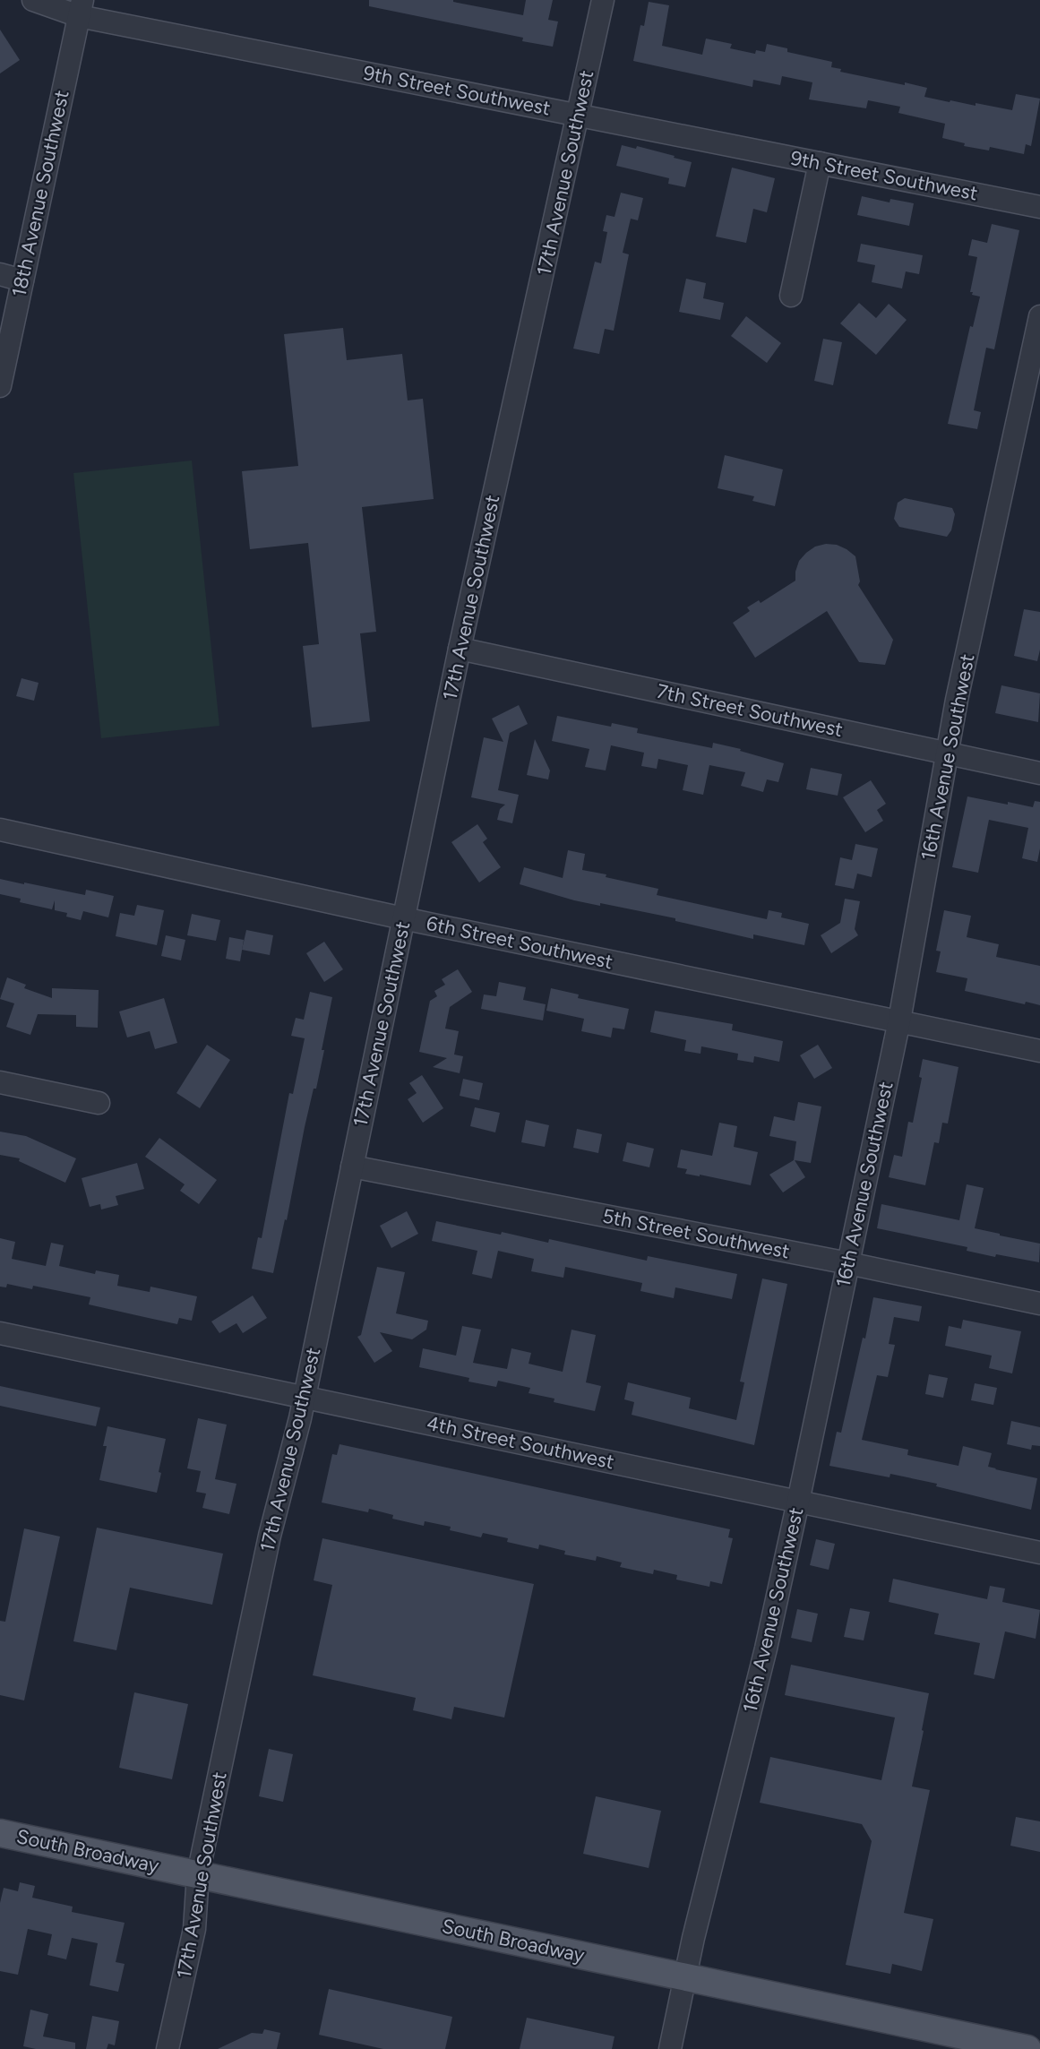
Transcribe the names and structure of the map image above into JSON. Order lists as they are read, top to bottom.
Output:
{
  "streets": {
    "main road": ["South Broadway"],
    "street": [
      "9th Street Southwest",
      "17th Avenue Southwest",
      "18th Avenue Southwest",
      "7th Street Southwest",
      "16th Avenue Southwest",
      "6th Street Southwest",
      "5th Street Southwest",
      "4th Street Southwest"
    ]
  },
  "crossings": [
    ["9th Street Southwest", "17th Avenue Southwest"],
    ["9th Street Southwest", "18th Avenue Southwest"],
    ["17th Avenue Southwest", "7th Street Southwest"],
    ["17th Avenue Southwest", "6th Street Southwest"],
    ["17th Avenue Southwest", "5th Street Southwest"],
    ["17th Avenue Southwest", "4th Street Southwest"],
    ["17th Avenue Southwest", "South Broadway"],
    ["7th Street Southwest", "16th Avenue Southwest"],
    ["16th Avenue Southwest", "6th Street Southwest"],
    ["16th Avenue Southwest", "5th Street Southwest"],
    ["16th Avenue Southwest", "4th Street Southwest"],
    ["16th Avenue Southwest", "South Broadway"]
  ]
}
